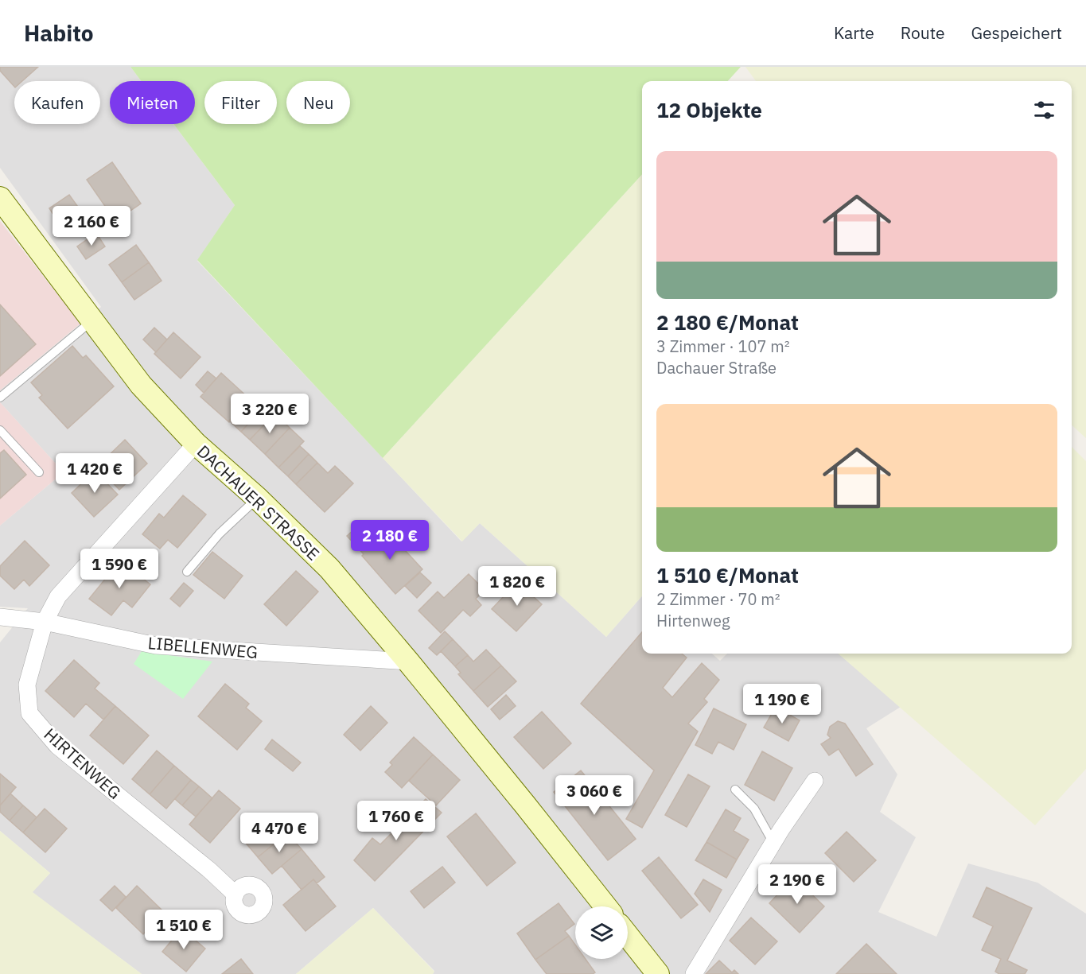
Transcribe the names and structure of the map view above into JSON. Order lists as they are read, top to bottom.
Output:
{
  "streets": {
    "street": ["DACHAUER STRASSE", "LIBELLENWEG", "HIRTENWEG"]
  },
  "crossings": [
    ["DACHAUER STRASSE", "LIBELLENWEG"],
    ["DACHAUER STRASSE", "HIRTENWEG"],
    ["LIBELLENWEG", "HIRTENWEG"]
  ],
  "page": {
    "header": "Habito",
    "nav": ["Karte", "Route", "Gespeichert"],
    "chip": [
      "Kaufen",
      "Mieten",
      "Filter",
      "Neu"
    ],
    "heading": "12 Objekte",
    "list": [
      {
        "name": "2 180 €/Monat",
        "note": "3 Zimmer · 107 m² · Dachauer Straße"
      },
      {
        "name": "1 510 €/Monat",
        "note": "2 Zimmer · 70 m² · Hirtenweg"
      }
    ],
    "price": [
      "2 160 €",
      "3 220 €",
      "1 420 €",
      "2 180 €",
      "1 590 €",
      "1 820 €",
      "1 190 €",
      "3 060 €",
      "1 760 €",
      "4 470 €",
      "2 190 €",
      "1 510 €"
    ]
  }
}
